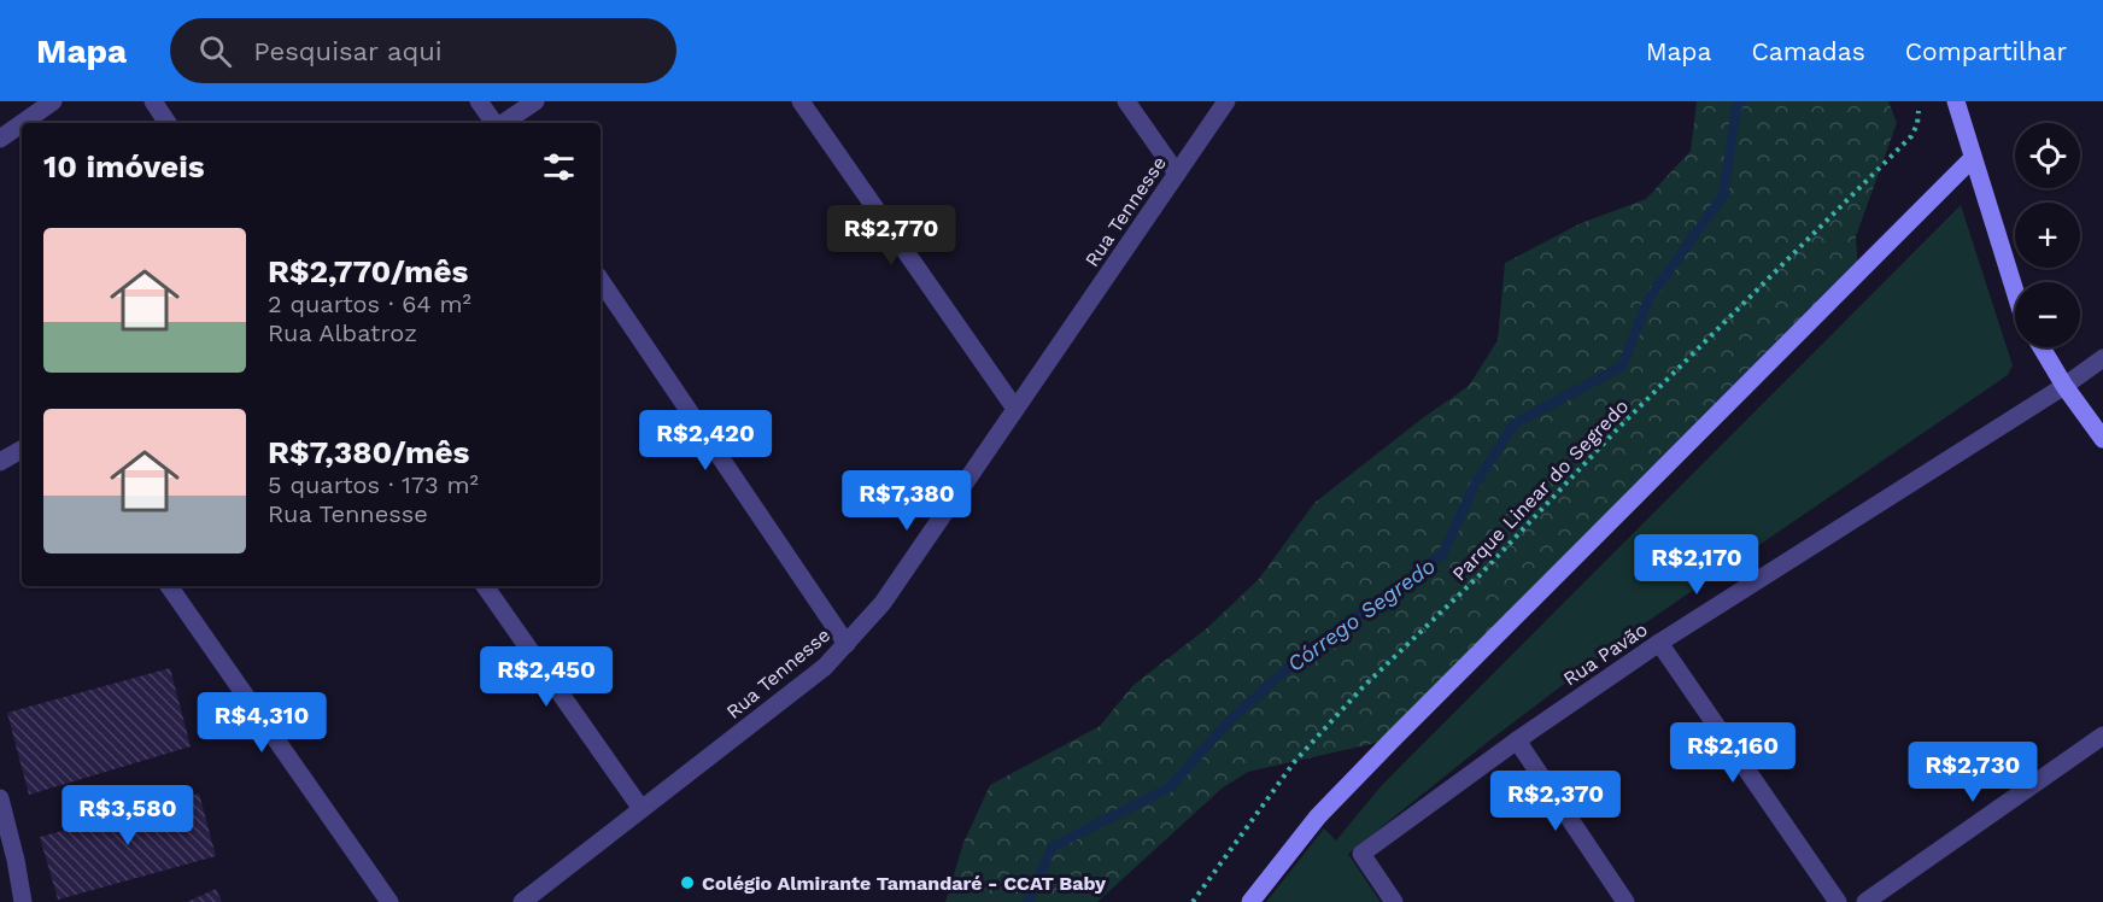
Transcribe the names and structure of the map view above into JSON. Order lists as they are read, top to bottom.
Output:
{
  "streets": {
    "street": ["Rua Tennesse", "Rua Pavão"],
    "path": ["Parque Linear do Segredo"]
  },
  "water": ["Córrego Segredo"],
  "places": ["Colégio Almirante Tamandaré - CCAT Baby"],
  "page": {
    "header": "Mapa",
    "search": "Pesquisar aqui",
    "nav": ["Mapa", "Camadas", "Compartilhar"],
    "map_buttons": ["+", "−"],
    "heading": "10 imóveis",
    "price": [
      "R$2,770",
      "R$2,420",
      "R$7,380",
      "R$2,170",
      "R$2,450",
      "R$4,310",
      "R$2,160",
      "R$2,730",
      "R$2,370",
      "R$3,580"
    ],
    "list": [
      {
        "name": "R$2,770/mês",
        "note": "2 quartos · 64 m² · Rua Albatroz"
      },
      {
        "name": "R$7,380/mês",
        "note": "5 quartos · 173 m² · Rua Tennesse"
      }
    ]
  }
}
